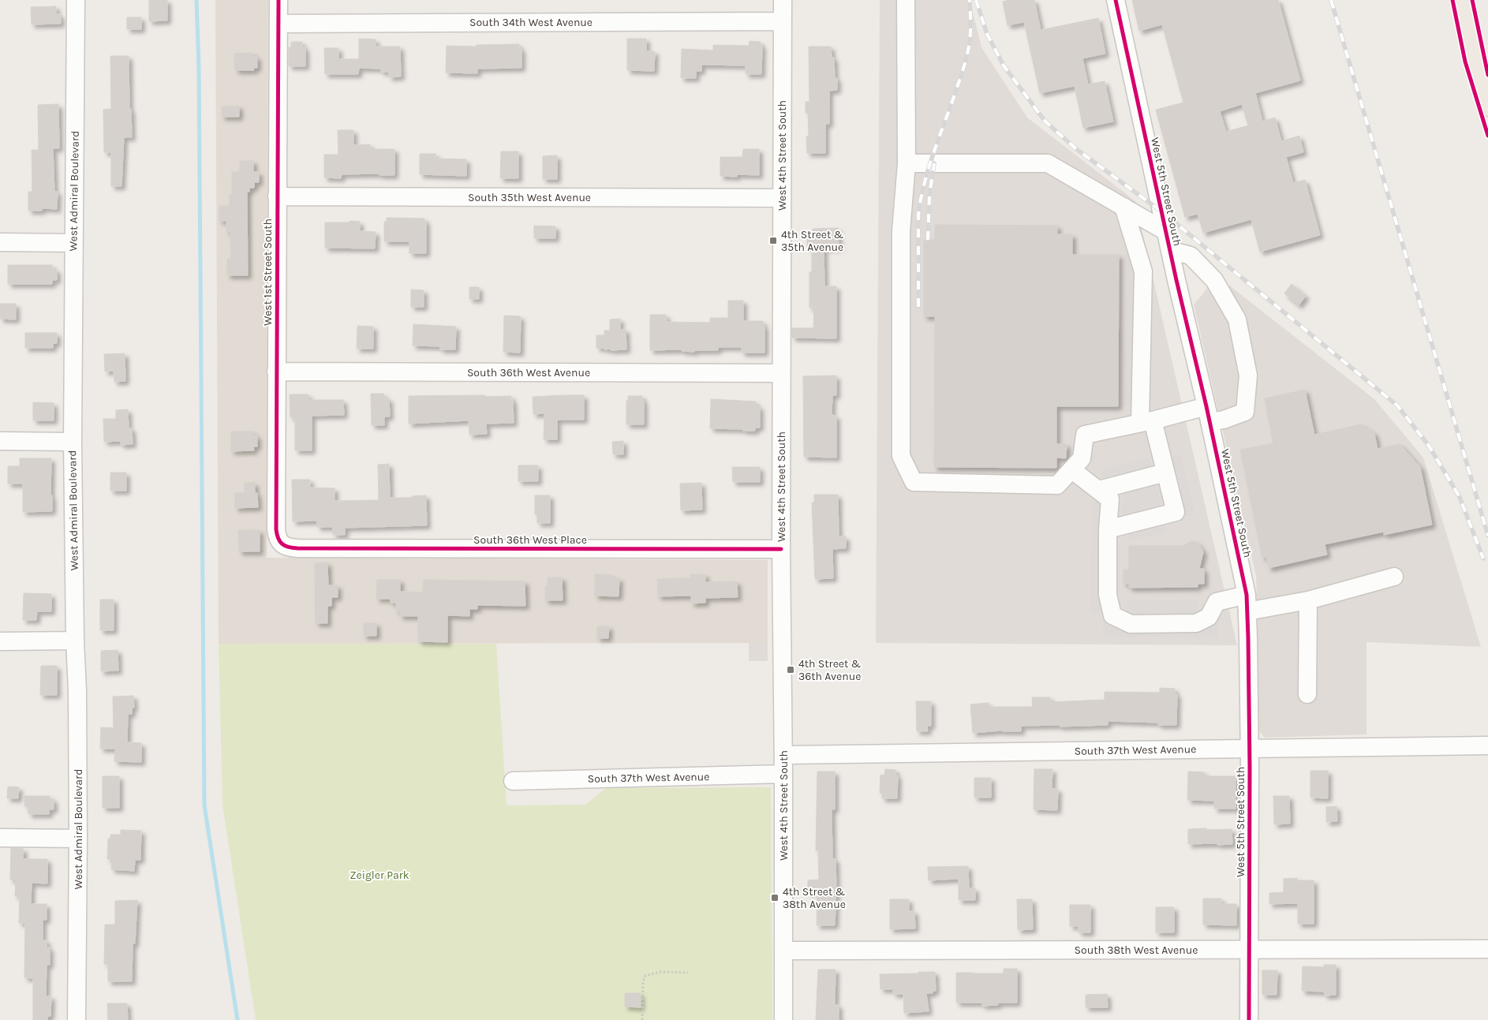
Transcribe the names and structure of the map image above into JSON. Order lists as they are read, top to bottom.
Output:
{
  "streets": {
    "street": [
      "South 34th West Avenue",
      "West 4th Street South",
      "West Admiral Boulevard",
      "West 5th Street South",
      "South 35th West Avenue",
      "West 1st Street South",
      "South 36th West Avenue",
      "South 36th West Place",
      "South 37th West Avenue",
      "South 38th West Avenue"
    ]
  },
  "crossings": [
    ["South 34th West Avenue", "West 4th Street South"],
    ["South 34th West Avenue", "West 1st Street South"],
    ["West 4th Street South", "South 35th West Avenue"],
    ["West 4th Street South", "South 36th West Avenue"],
    ["West 4th Street South", "South 36th West Place"],
    ["West 4th Street South", "South 37th West Avenue"],
    ["West 4th Street South", "South 38th West Avenue"],
    ["West 5th Street South", "South 37th West Avenue"],
    ["West 5th Street South", "South 38th West Avenue"],
    ["South 35th West Avenue", "West 1st Street South"],
    ["West 1st Street South", "South 36th West Avenue"],
    ["West 1st Street South", "South 36th West Place"]
  ],
  "parks": ["Zeigler Park"],
  "places": {
    "transit": ["4th Street & 35th Avenue", "4th Street & 36th Avenue", "4th Street & 38th Avenue"]
  }
}
